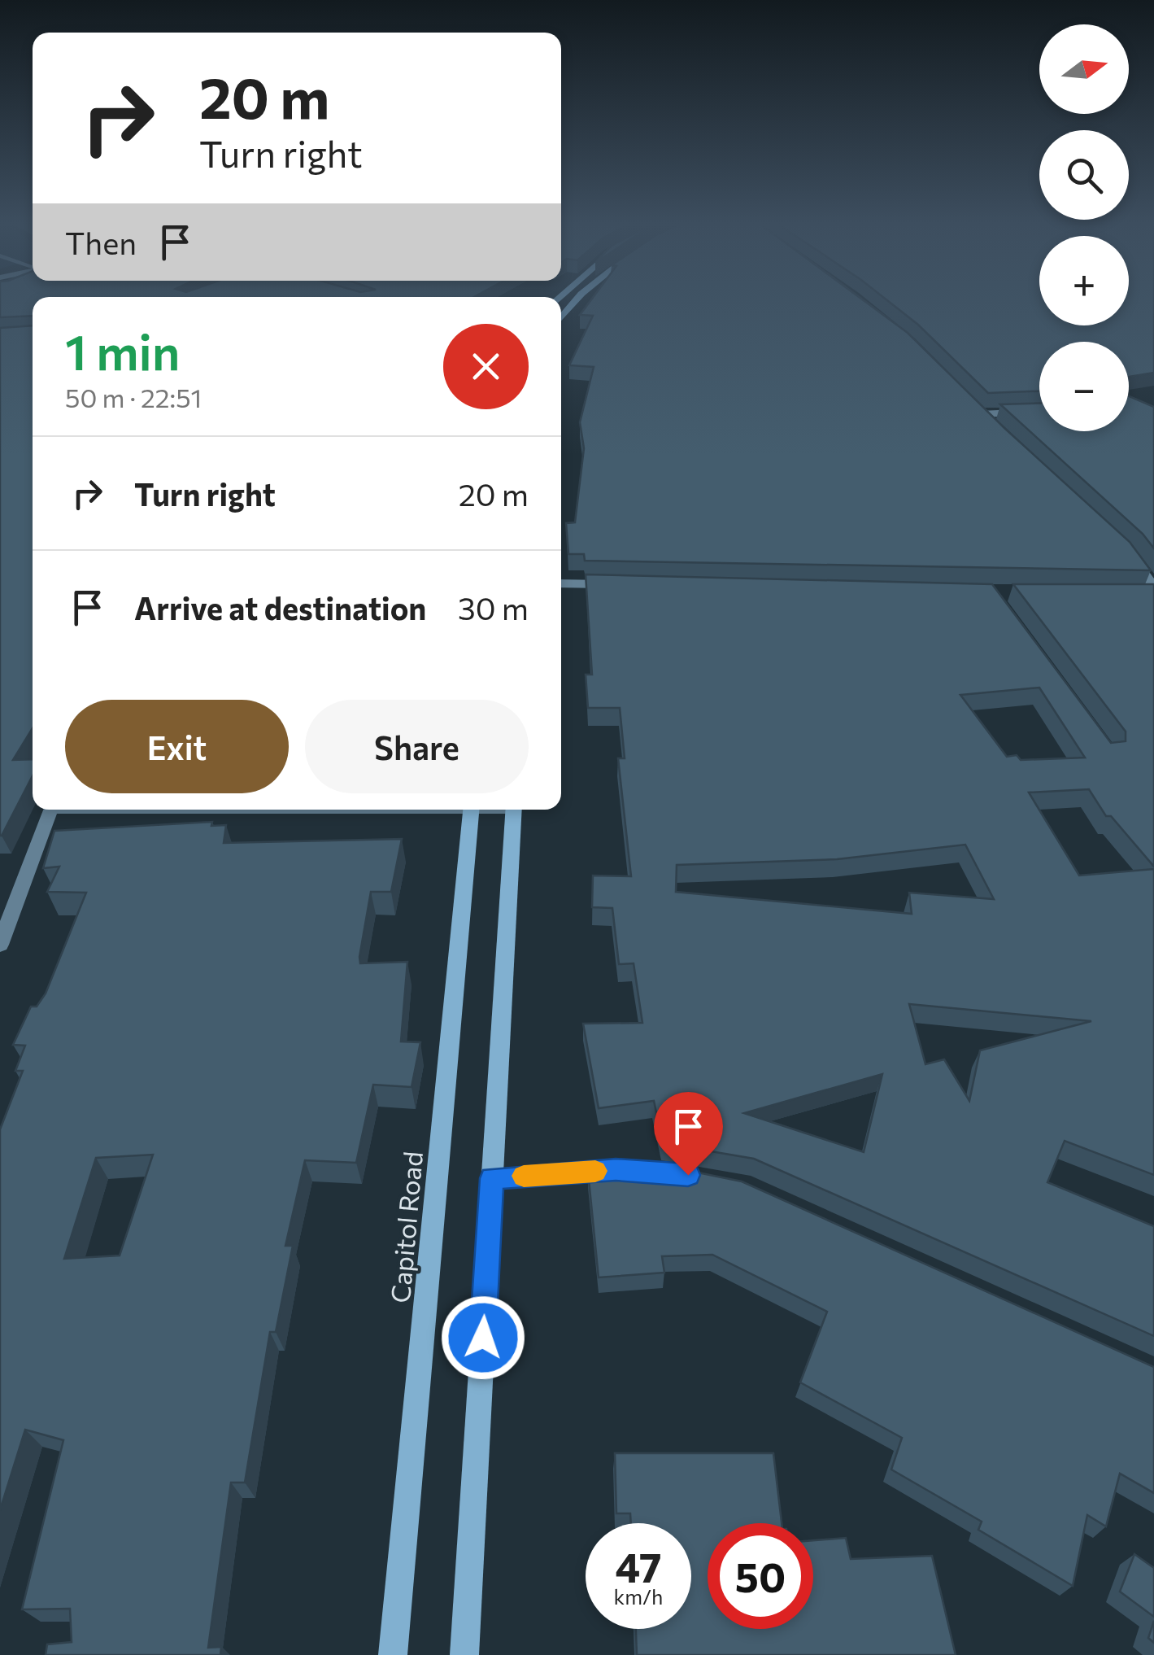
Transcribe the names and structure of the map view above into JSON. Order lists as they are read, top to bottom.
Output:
{
  "streets": {
    "main road": ["Capitol Road"]
  },
  "north": "right",
  "page": {
    "map_buttons": ["+", "−"],
    "turn": ["20 m", "Turn right"],
    "then": "Then",
    "heading": ["1 min", "50 m · 22:51"],
    "list": [
      {
        "name": "Turn right",
        "value": "20 m"
      },
      {
        "name": "Arrive at destination",
        "value": "30 m"
      }
    ],
    "buttons": ["Exit", "Share"],
    "speed": "47 km/h",
    "limit": "50"
  }
}
